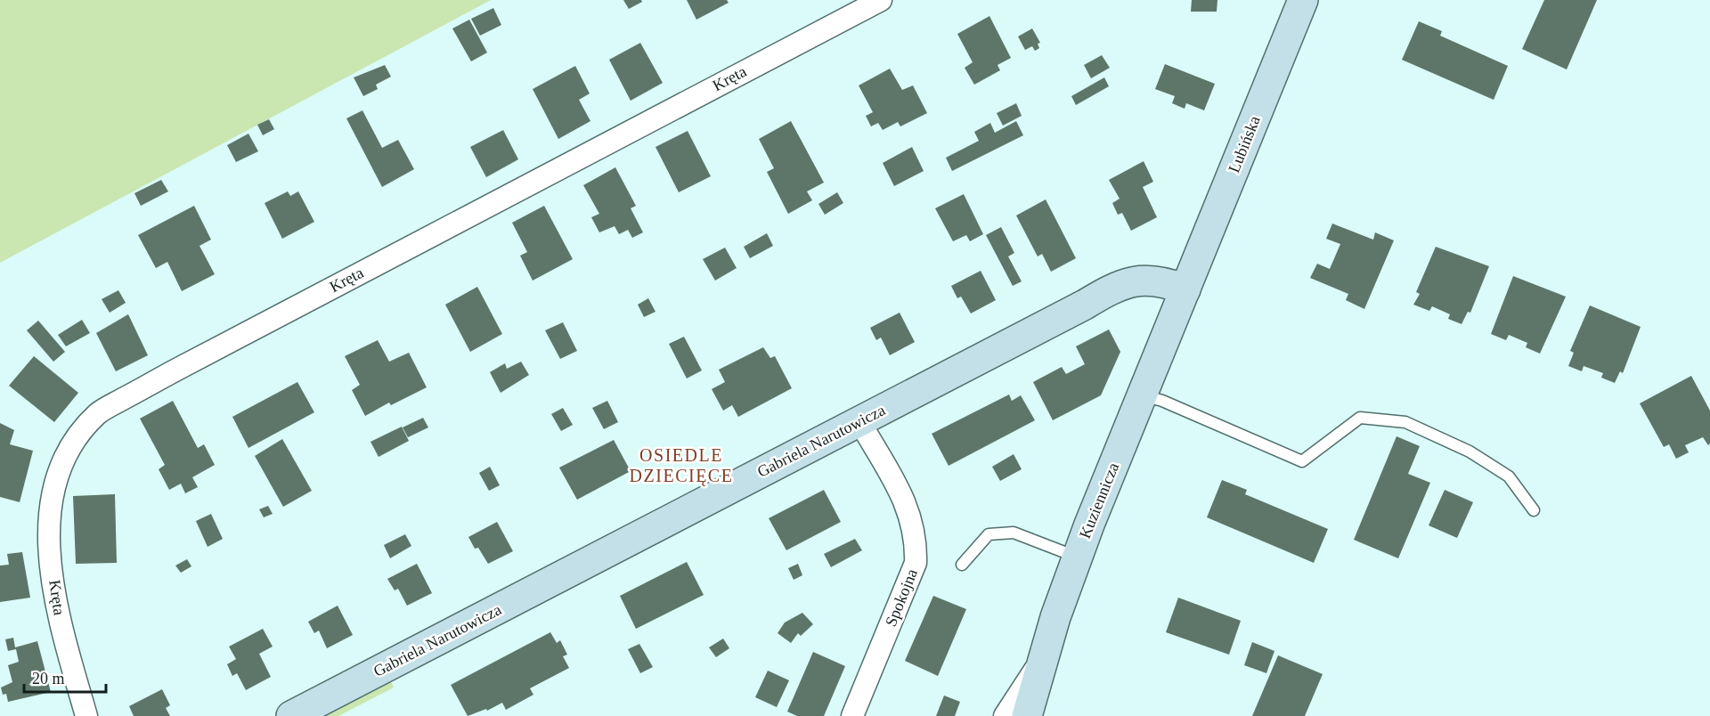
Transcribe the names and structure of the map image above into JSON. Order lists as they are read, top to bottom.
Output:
{
  "streets": {
    "main road": ["Lubińska", "Gabriela Narutowicza", "Kuziennicza"],
    "street": ["Kręta", "Spokojna"]
  },
  "crossings": [
    ["Lubińska", "Gabriela Narutowicza"],
    ["Lubińska", "Kuziennicza"],
    ["Gabriela Narutowicza", "Kuziennicza"],
    ["Gabriela Narutowicza", "Spokojna"]
  ],
  "districts": ["OSIEDLE DZIECIĘCE"],
  "scale_bar": "20 m"
}
